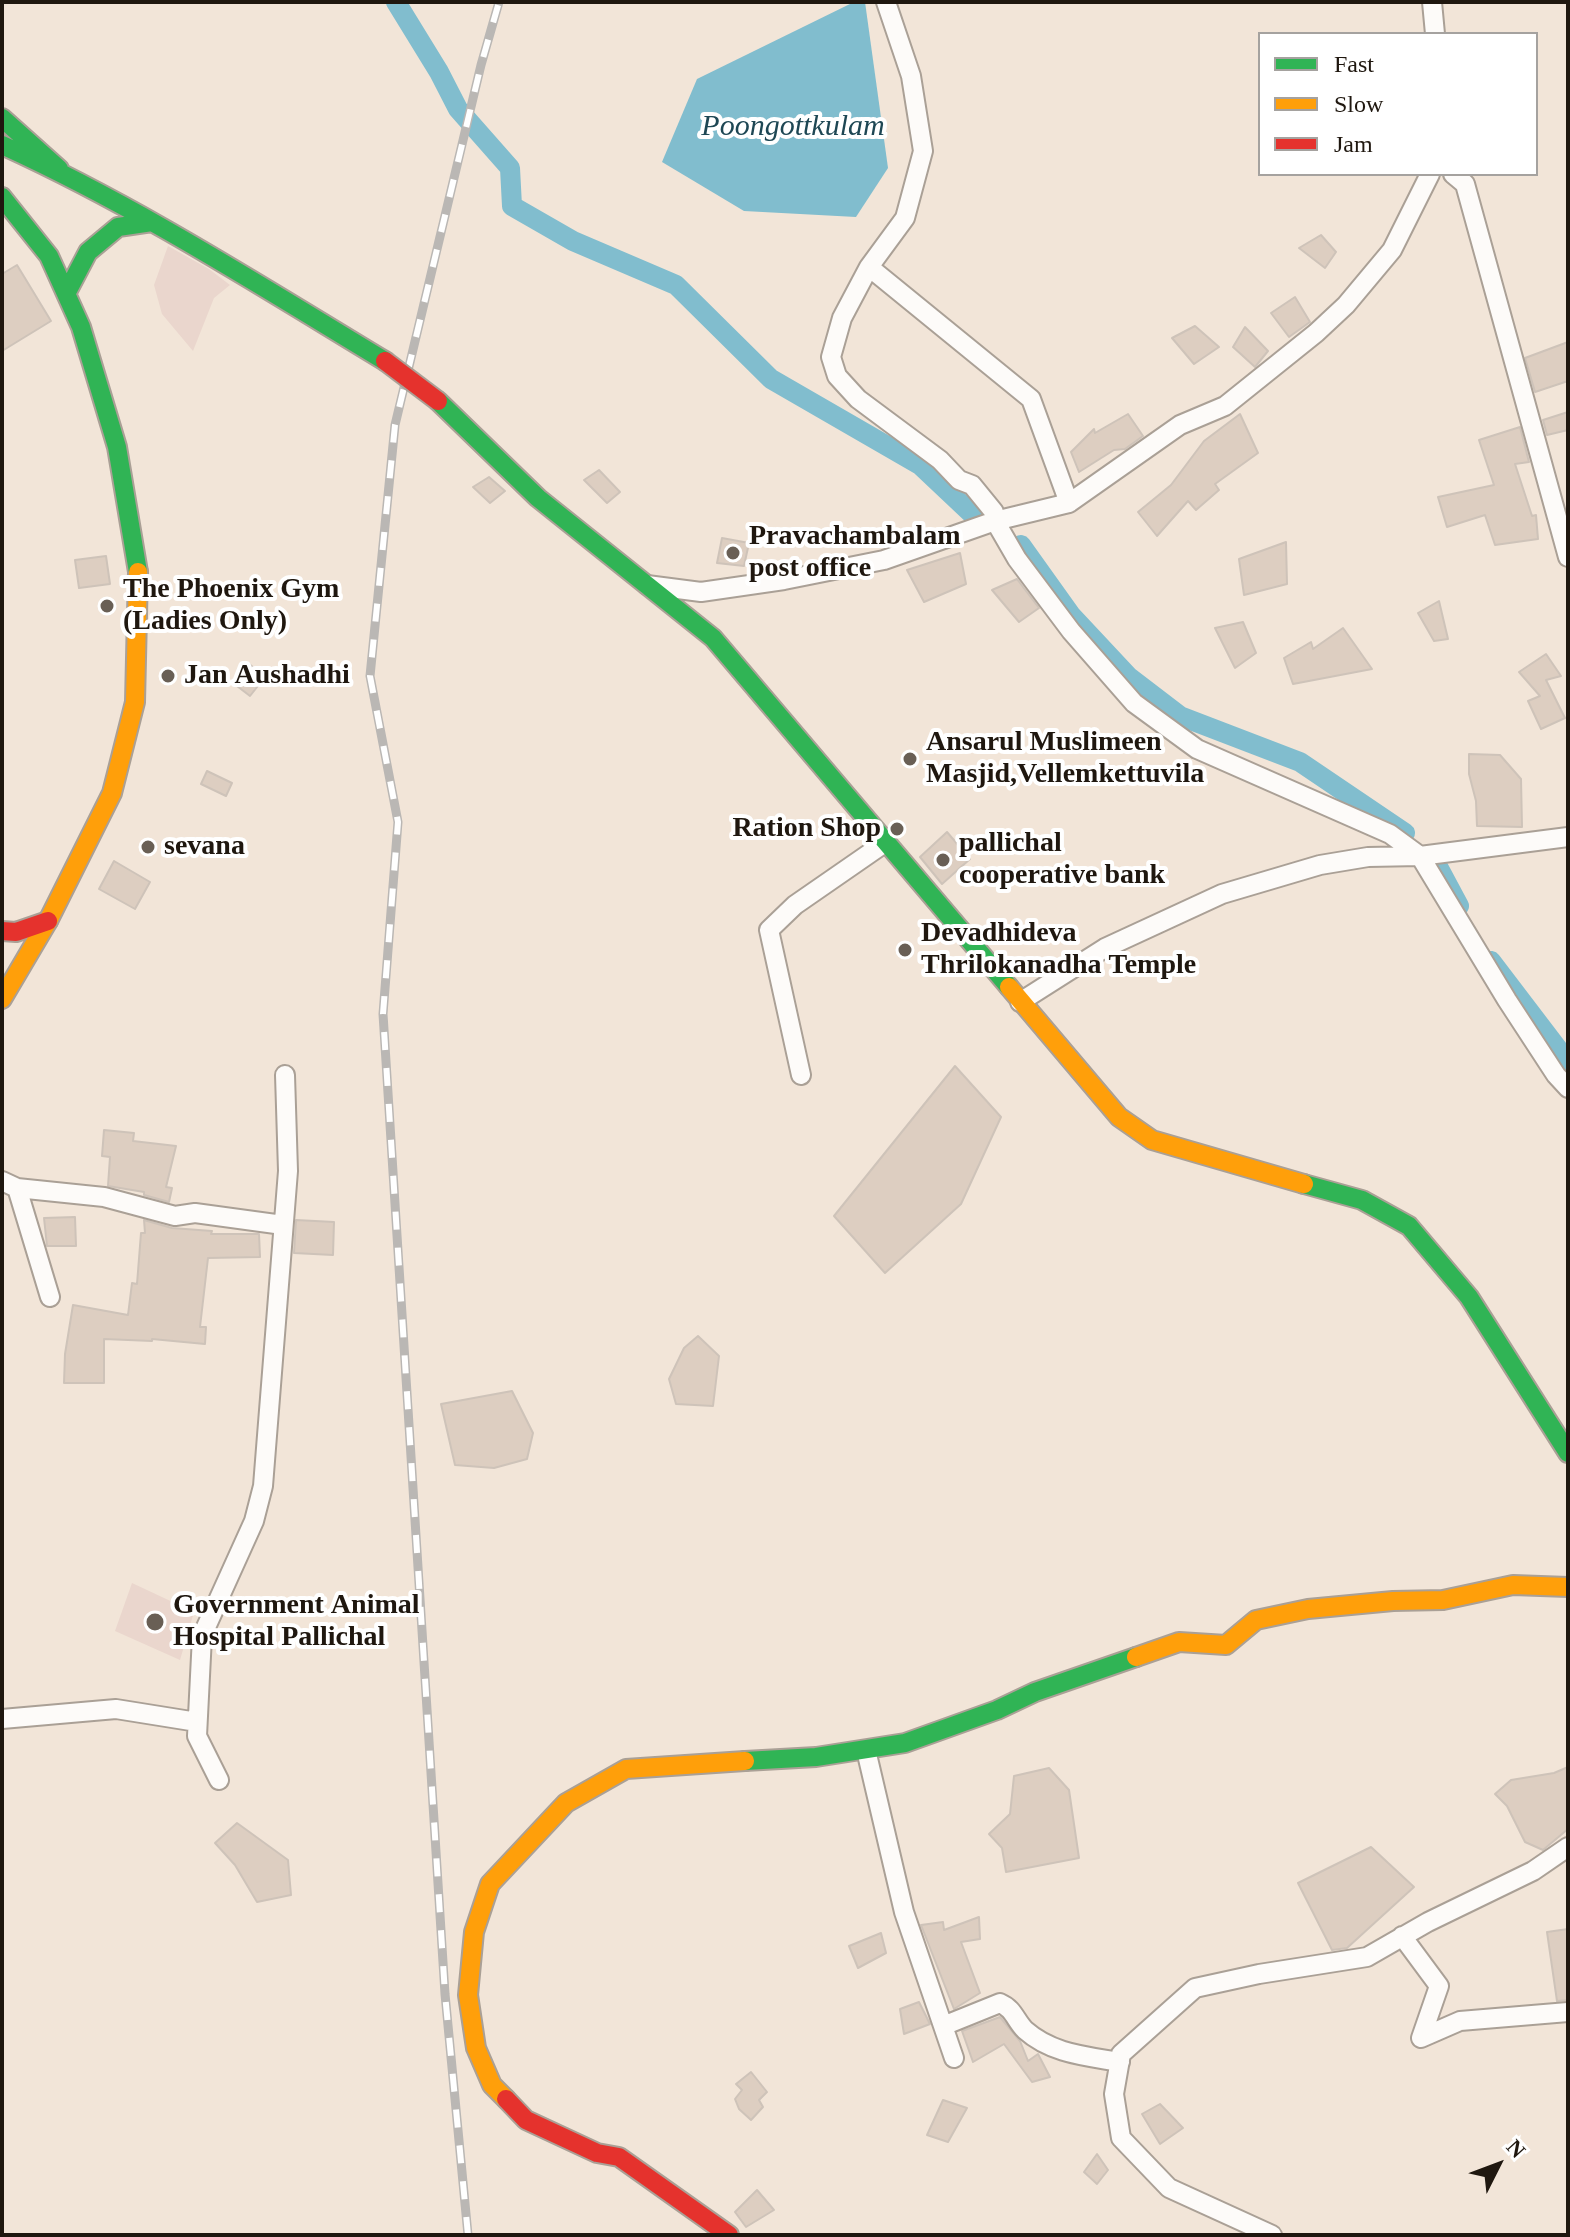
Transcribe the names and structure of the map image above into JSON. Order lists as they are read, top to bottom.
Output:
{
  "water": ["Poongottkulam"],
  "places": [
    "Pravachambalam post office",
    "The Phoenix Gym (Ladies Only)",
    "Jan Aushadhi",
    "Ansarul Muslimeen Masjid,Vellemkettuvila",
    "Ration Shop",
    "sevana",
    "pallichal cooperative bank",
    "Devadhideva Thrilokanadha Temple",
    "Government Animal Hospital Pallichal"
  ],
  "legend": ["Fast", "Slow", "Jam"],
  "north": "top right"
}
